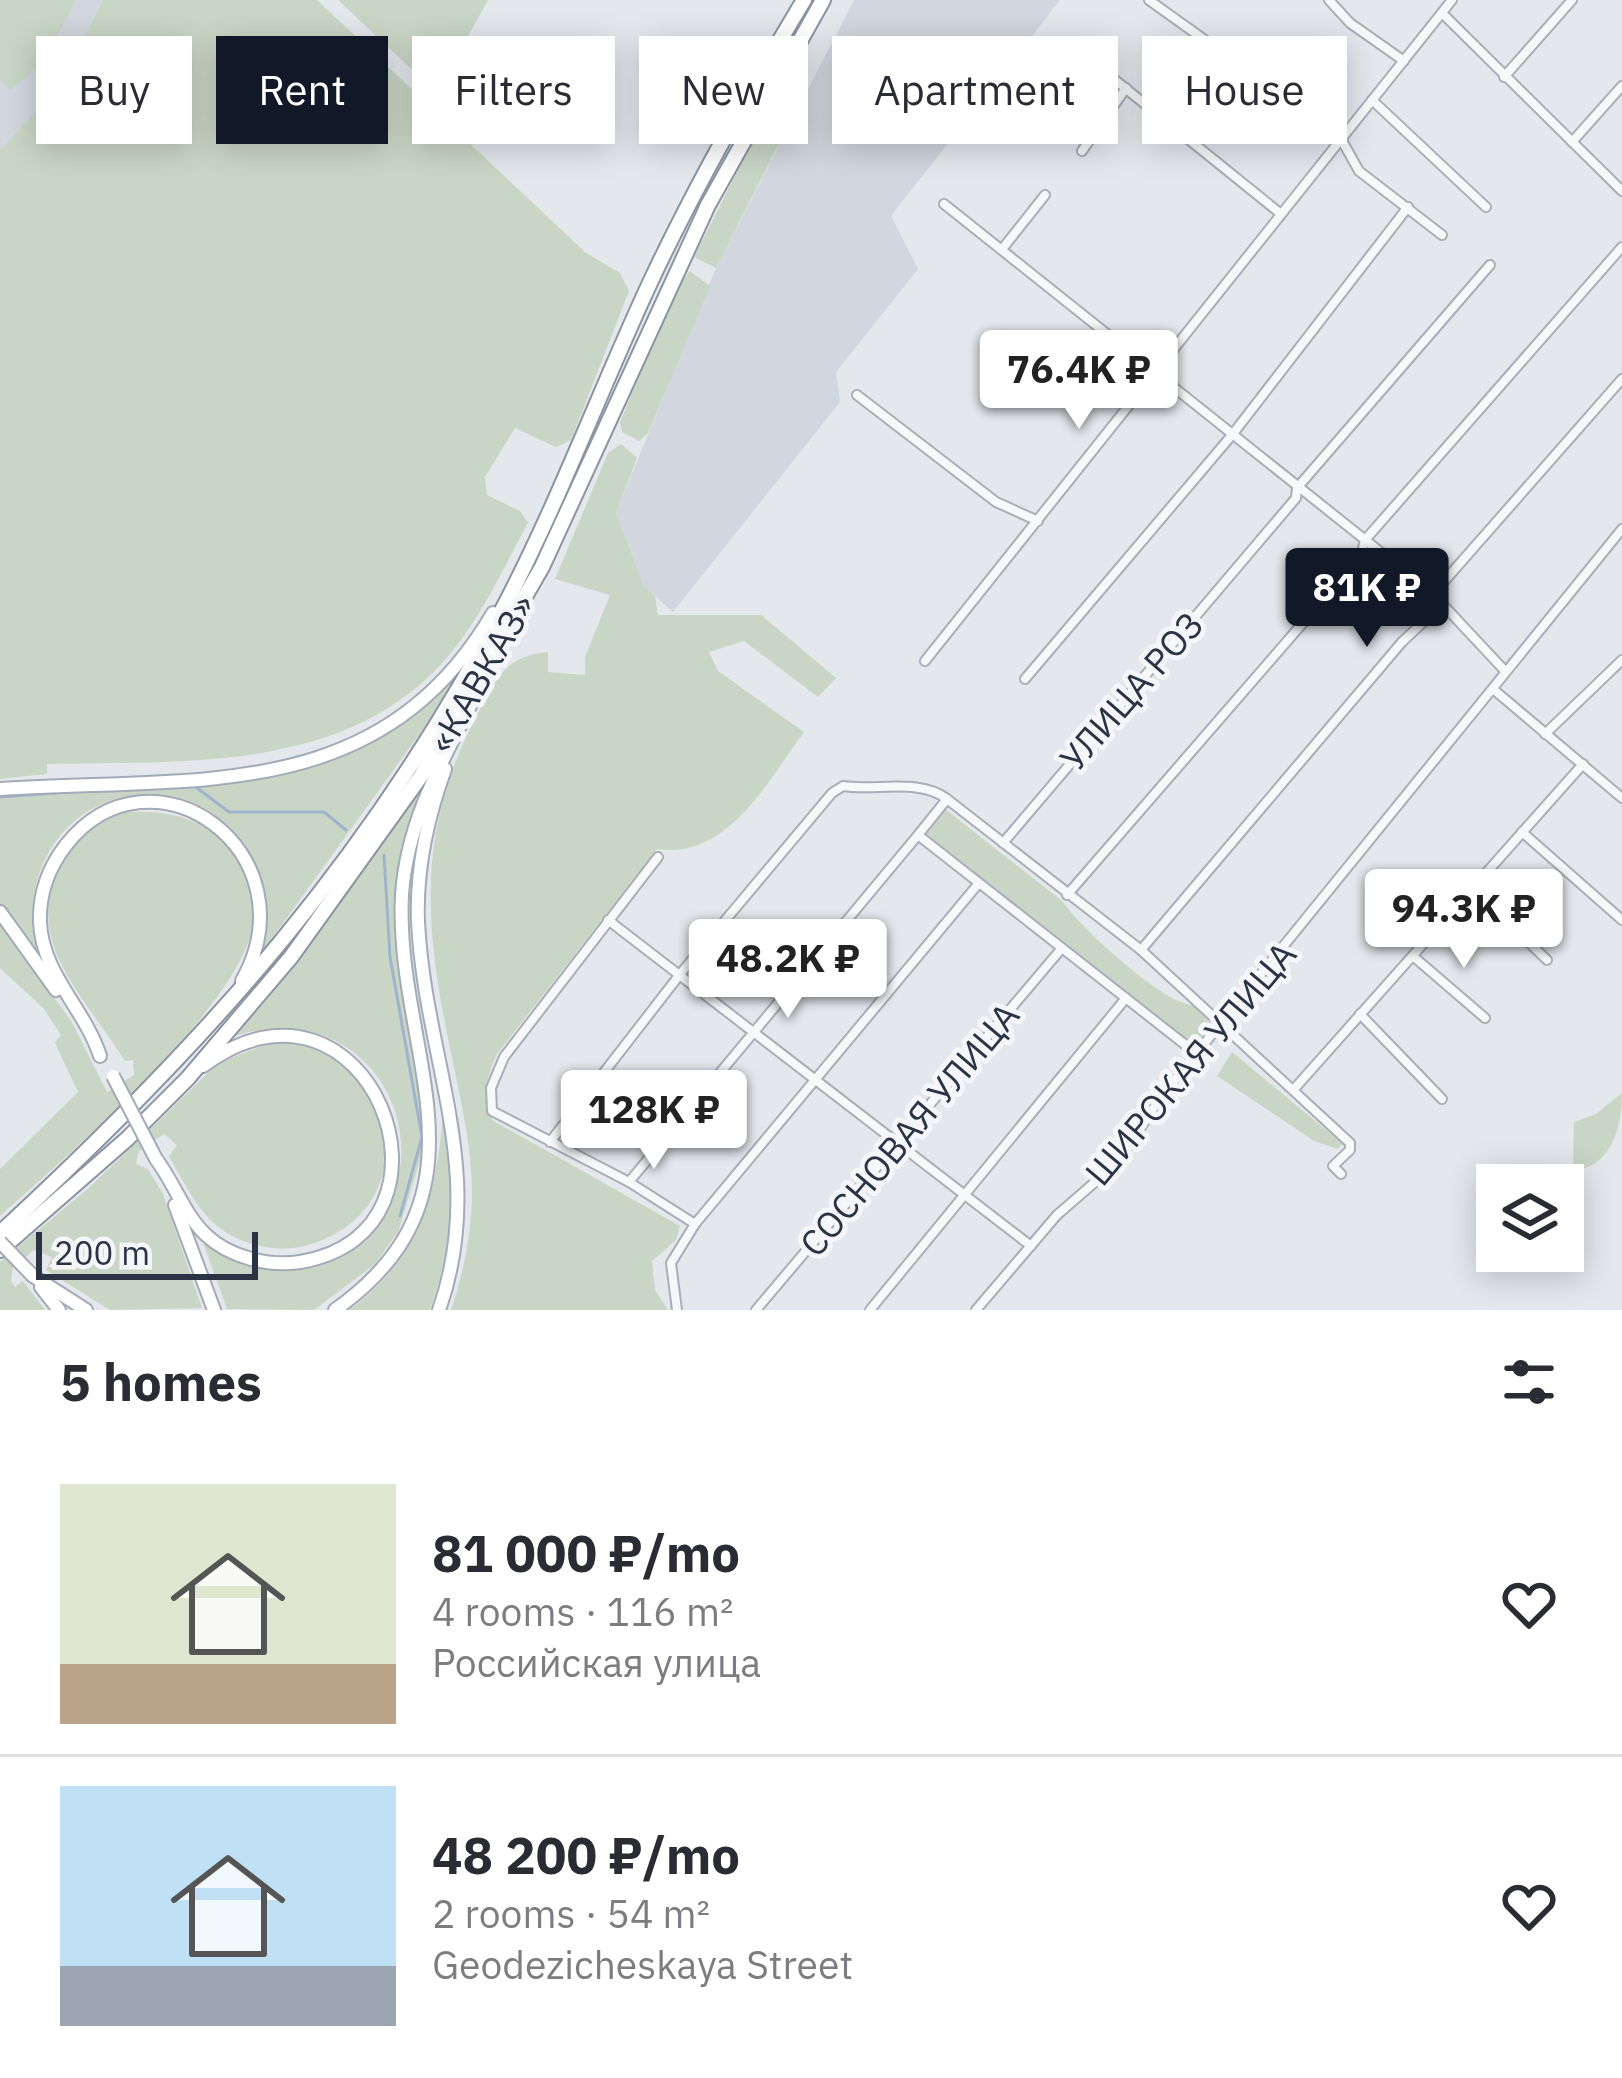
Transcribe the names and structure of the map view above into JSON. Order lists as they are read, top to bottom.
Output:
{
  "streets": {
    "highway": ["«КАВКАЗ»"],
    "street": ["УЛИЦА РОЗ", "ШИРОКАЯ УЛИЦА", "СОСНОВАЯ УЛИЦА"]
  },
  "scale_bar": "200 m",
  "page": {
    "chip": [
      "Buy",
      "Rent",
      "Filters",
      "New",
      "Apartment",
      "House"
    ],
    "price": [
      "76.4K ₽",
      "81K ₽",
      "94.3K ₽",
      "48.2K ₽",
      "128K ₽"
    ],
    "scale": "200 m",
    "heading": "5 homes",
    "list": [
      {
        "name": "81 000 ₽/mo",
        "note": "4 rooms · 116 m² · Российская улица"
      },
      {
        "name": "48 200 ₽/mo",
        "note": "2 rooms · 54 m² · Geodezicheskaya Street"
      }
    ]
  }
}
